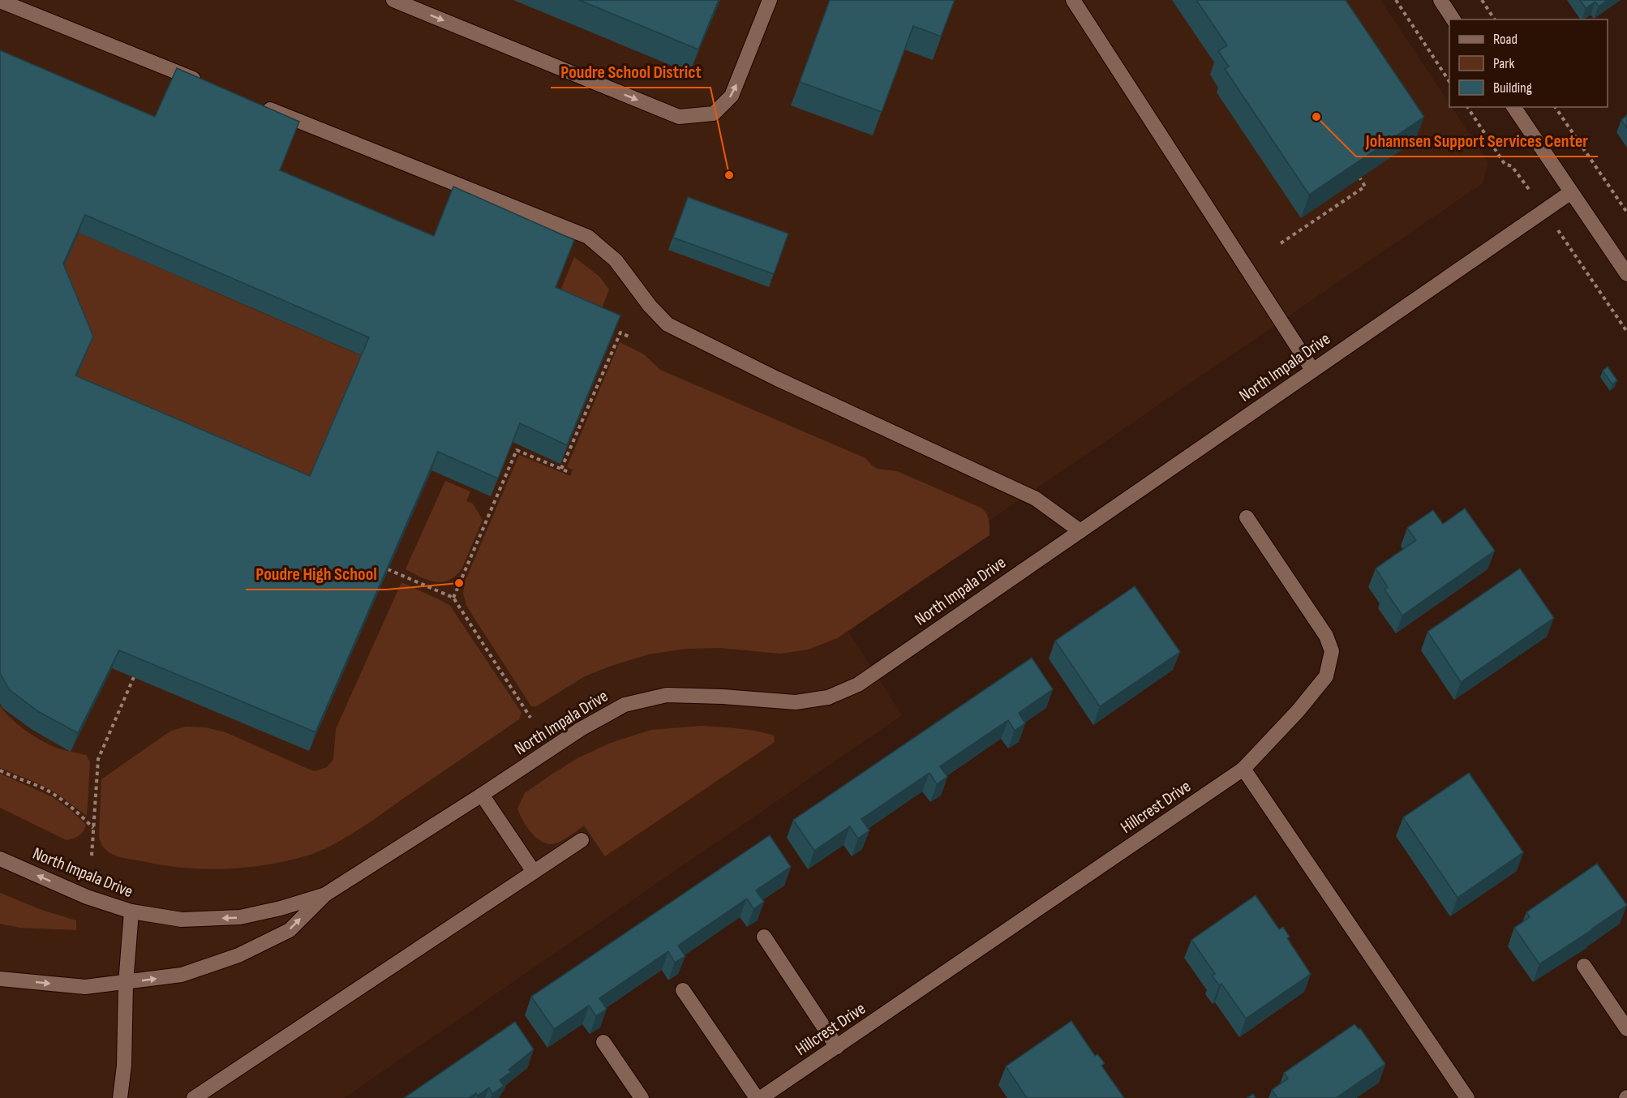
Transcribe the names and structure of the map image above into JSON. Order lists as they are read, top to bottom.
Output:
{
  "streets": {
    "street": ["North Impala Drive", "Hillcrest Drive"]
  },
  "places": ["Johannsen Support Services Center", "Poudre School District", "Poudre High School"],
  "legend": ["Road", "Park", "Building"]
}
